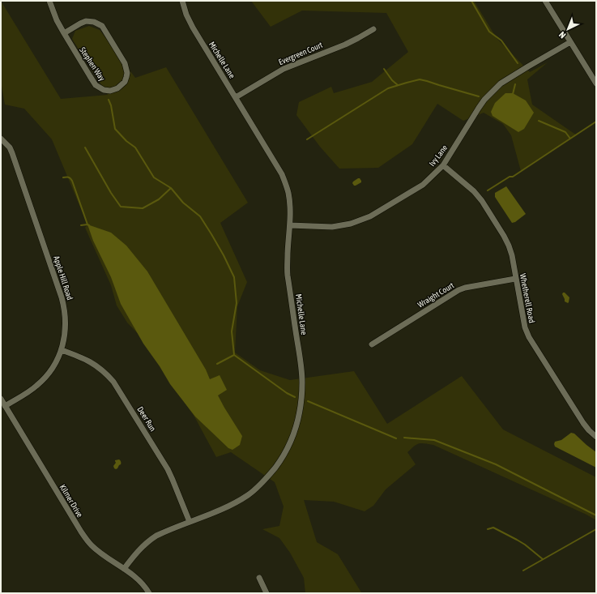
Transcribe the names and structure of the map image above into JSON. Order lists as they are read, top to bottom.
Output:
{
  "streets": {
    "street": [
      "Evergreen Court",
      "Michelle Lane",
      "Stephen Way",
      "Ivy Lane",
      "Apple Hill Road",
      "Wraight Court",
      "Whetherell Road",
      "Deer Run",
      "Kilmer Drive"
    ]
  },
  "crossings": [
    ["Evergreen Court", "Michelle Lane"],
    ["Michelle Lane", "Ivy Lane"],
    ["Michelle Lane", "Deer Run"],
    ["Michelle Lane", "Kilmer Drive"],
    ["Ivy Lane", "Whetherell Road"],
    ["Apple Hill Road", "Deer Run"],
    ["Apple Hill Road", "Kilmer Drive"],
    ["Wraight Court", "Whetherell Road"]
  ],
  "north": "bottom left"
}
